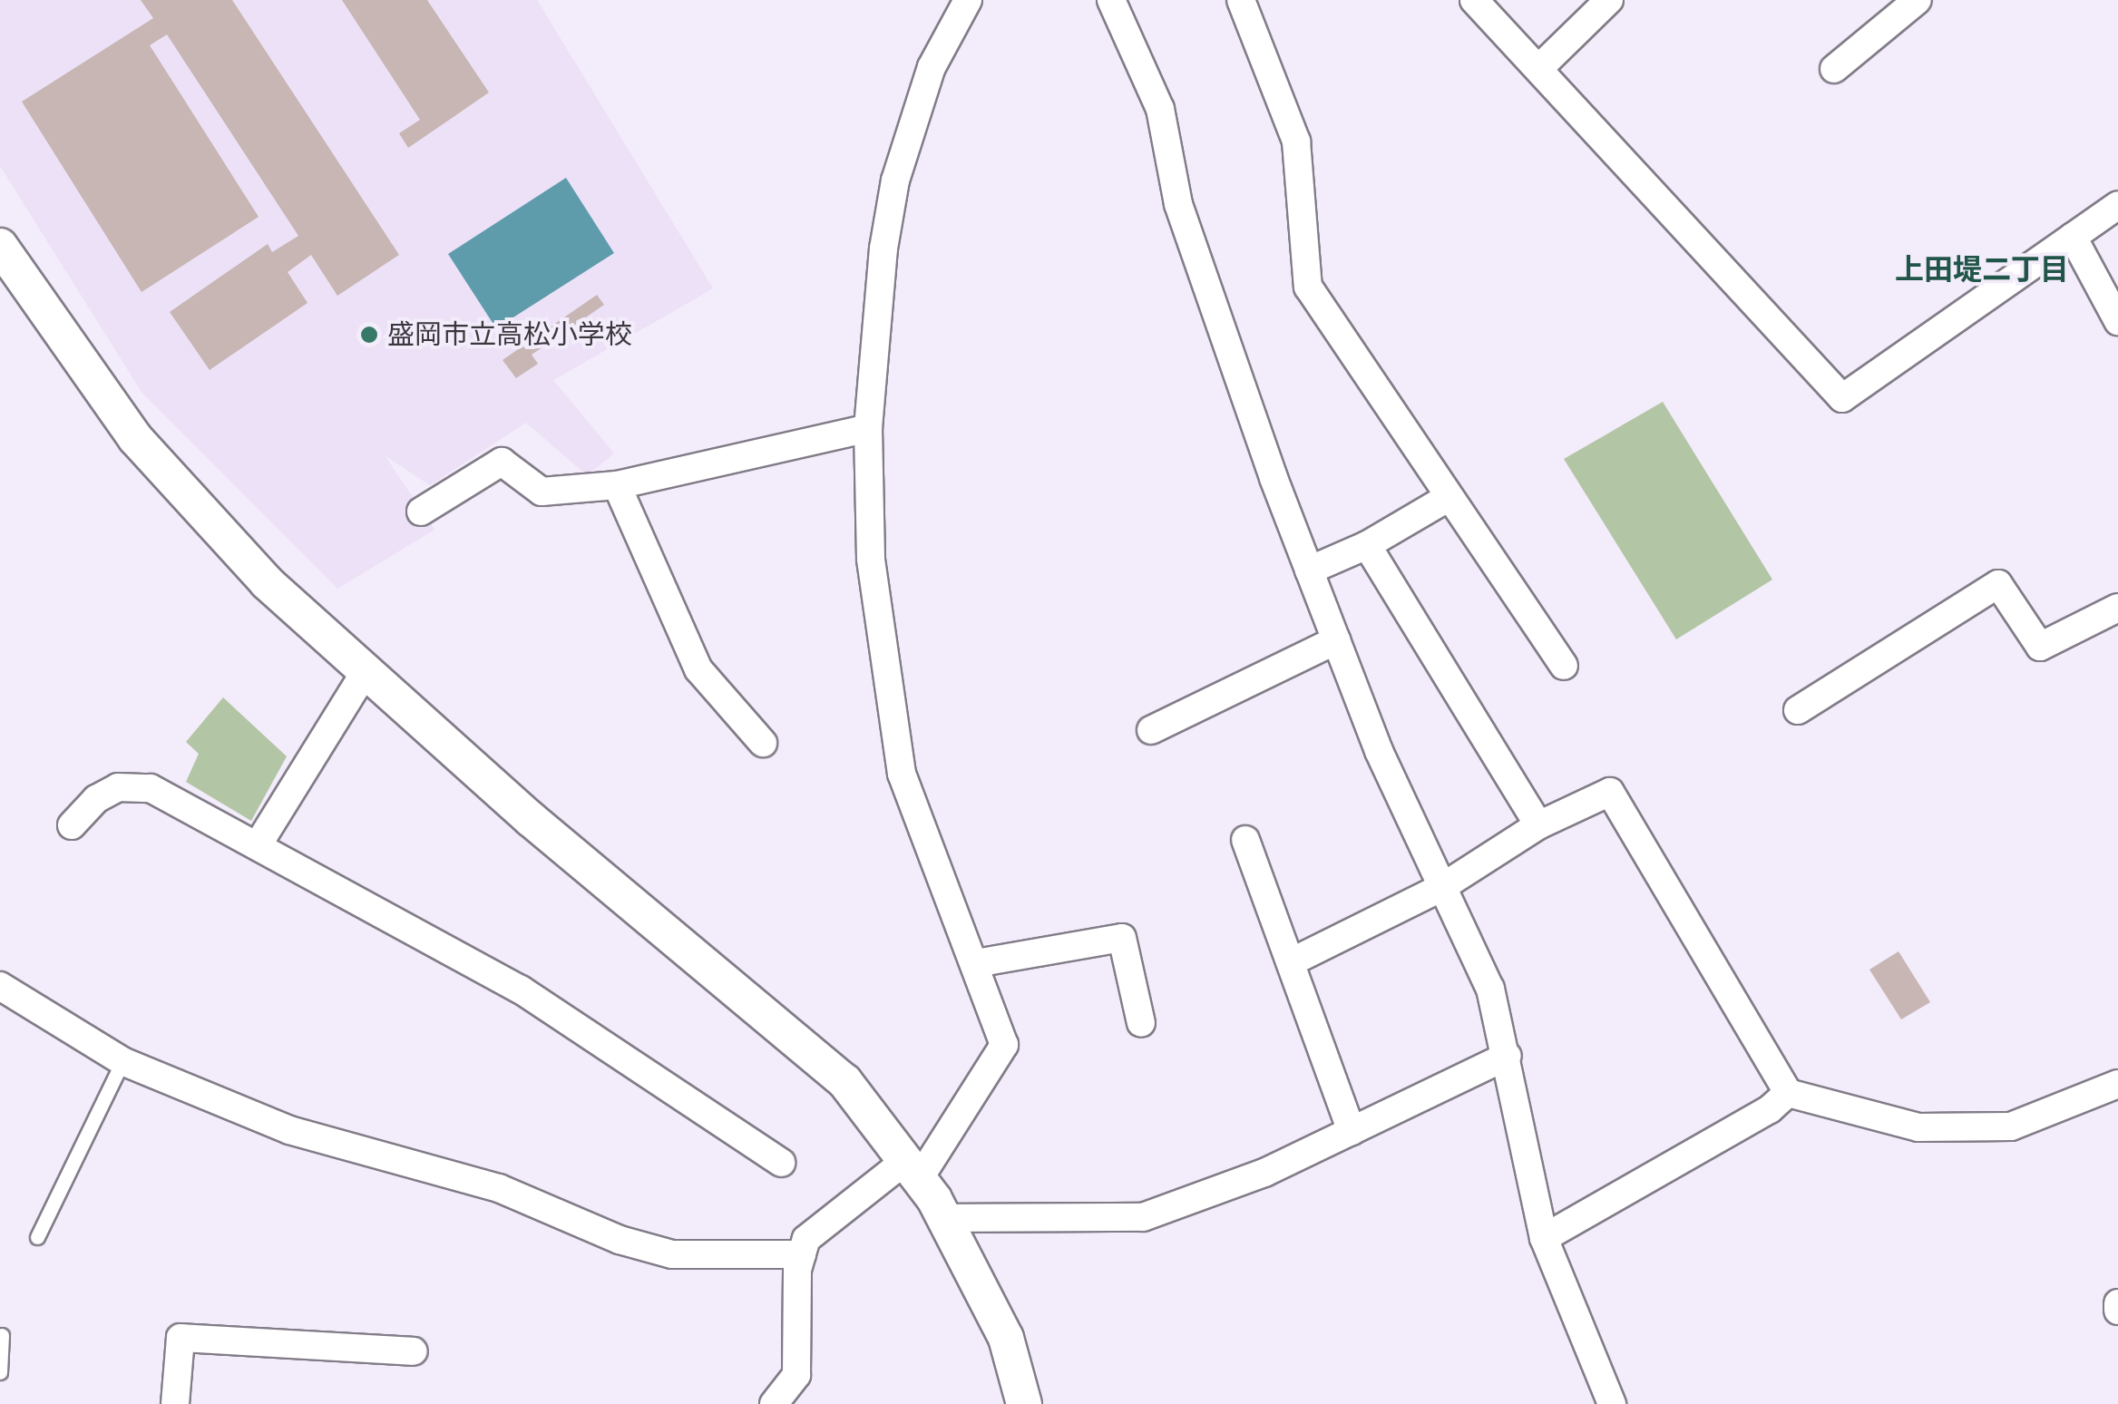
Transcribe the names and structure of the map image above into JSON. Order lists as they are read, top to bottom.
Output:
{
  "districts": ["上田堤二丁目"],
  "places": ["盛岡市立高松小学校"]
}
